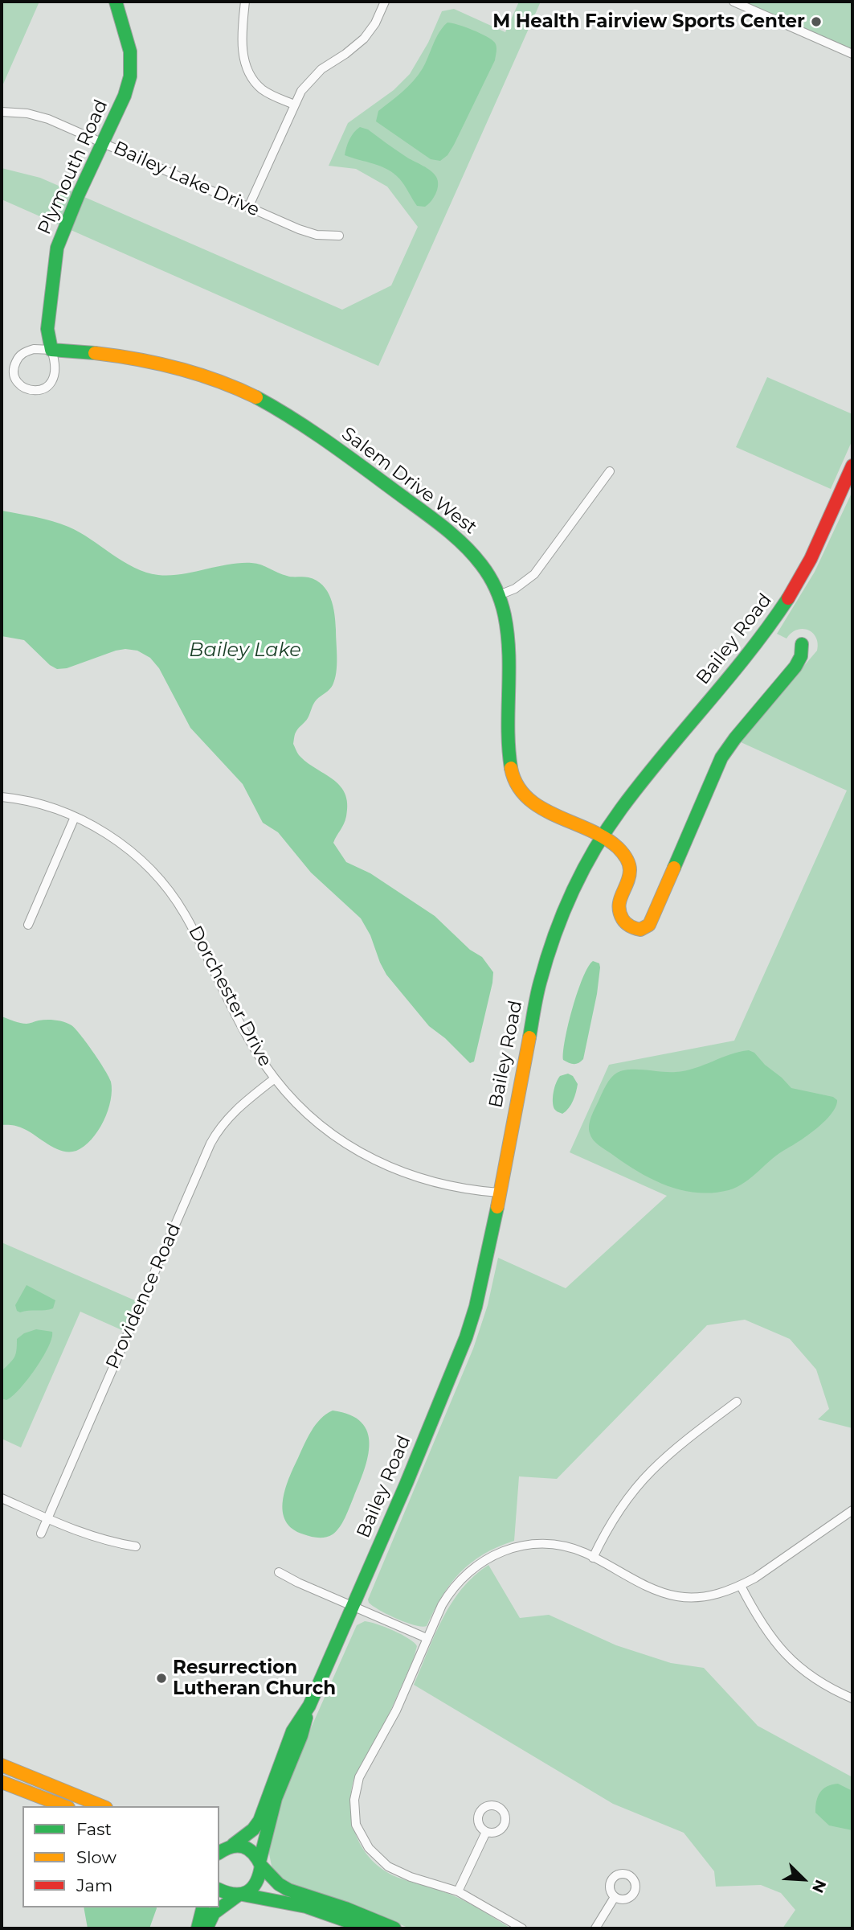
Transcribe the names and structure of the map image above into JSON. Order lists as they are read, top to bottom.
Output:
{
  "streets": {
    "main road": ["Plymouth Road", "Salem Drive West", "Bailey Road"],
    "street": ["Bailey Lake Drive", "Dorchester Drive", "Providence Road"]
  },
  "crossings": [
    ["Plymouth Road", "Bailey Lake Drive"],
    ["Plymouth Road", "Salem Drive West"],
    ["Salem Drive West", "Bailey Road"],
    ["Bailey Road", "Dorchester Drive"],
    ["Dorchester Drive", "Providence Road"]
  ],
  "water": ["Bailey Lake"],
  "places": ["M Health Fairview Sports Center", "Resurrection Lutheran Church"],
  "legend": ["Fast", "Slow", "Jam"],
  "north": "bottom right"
}
